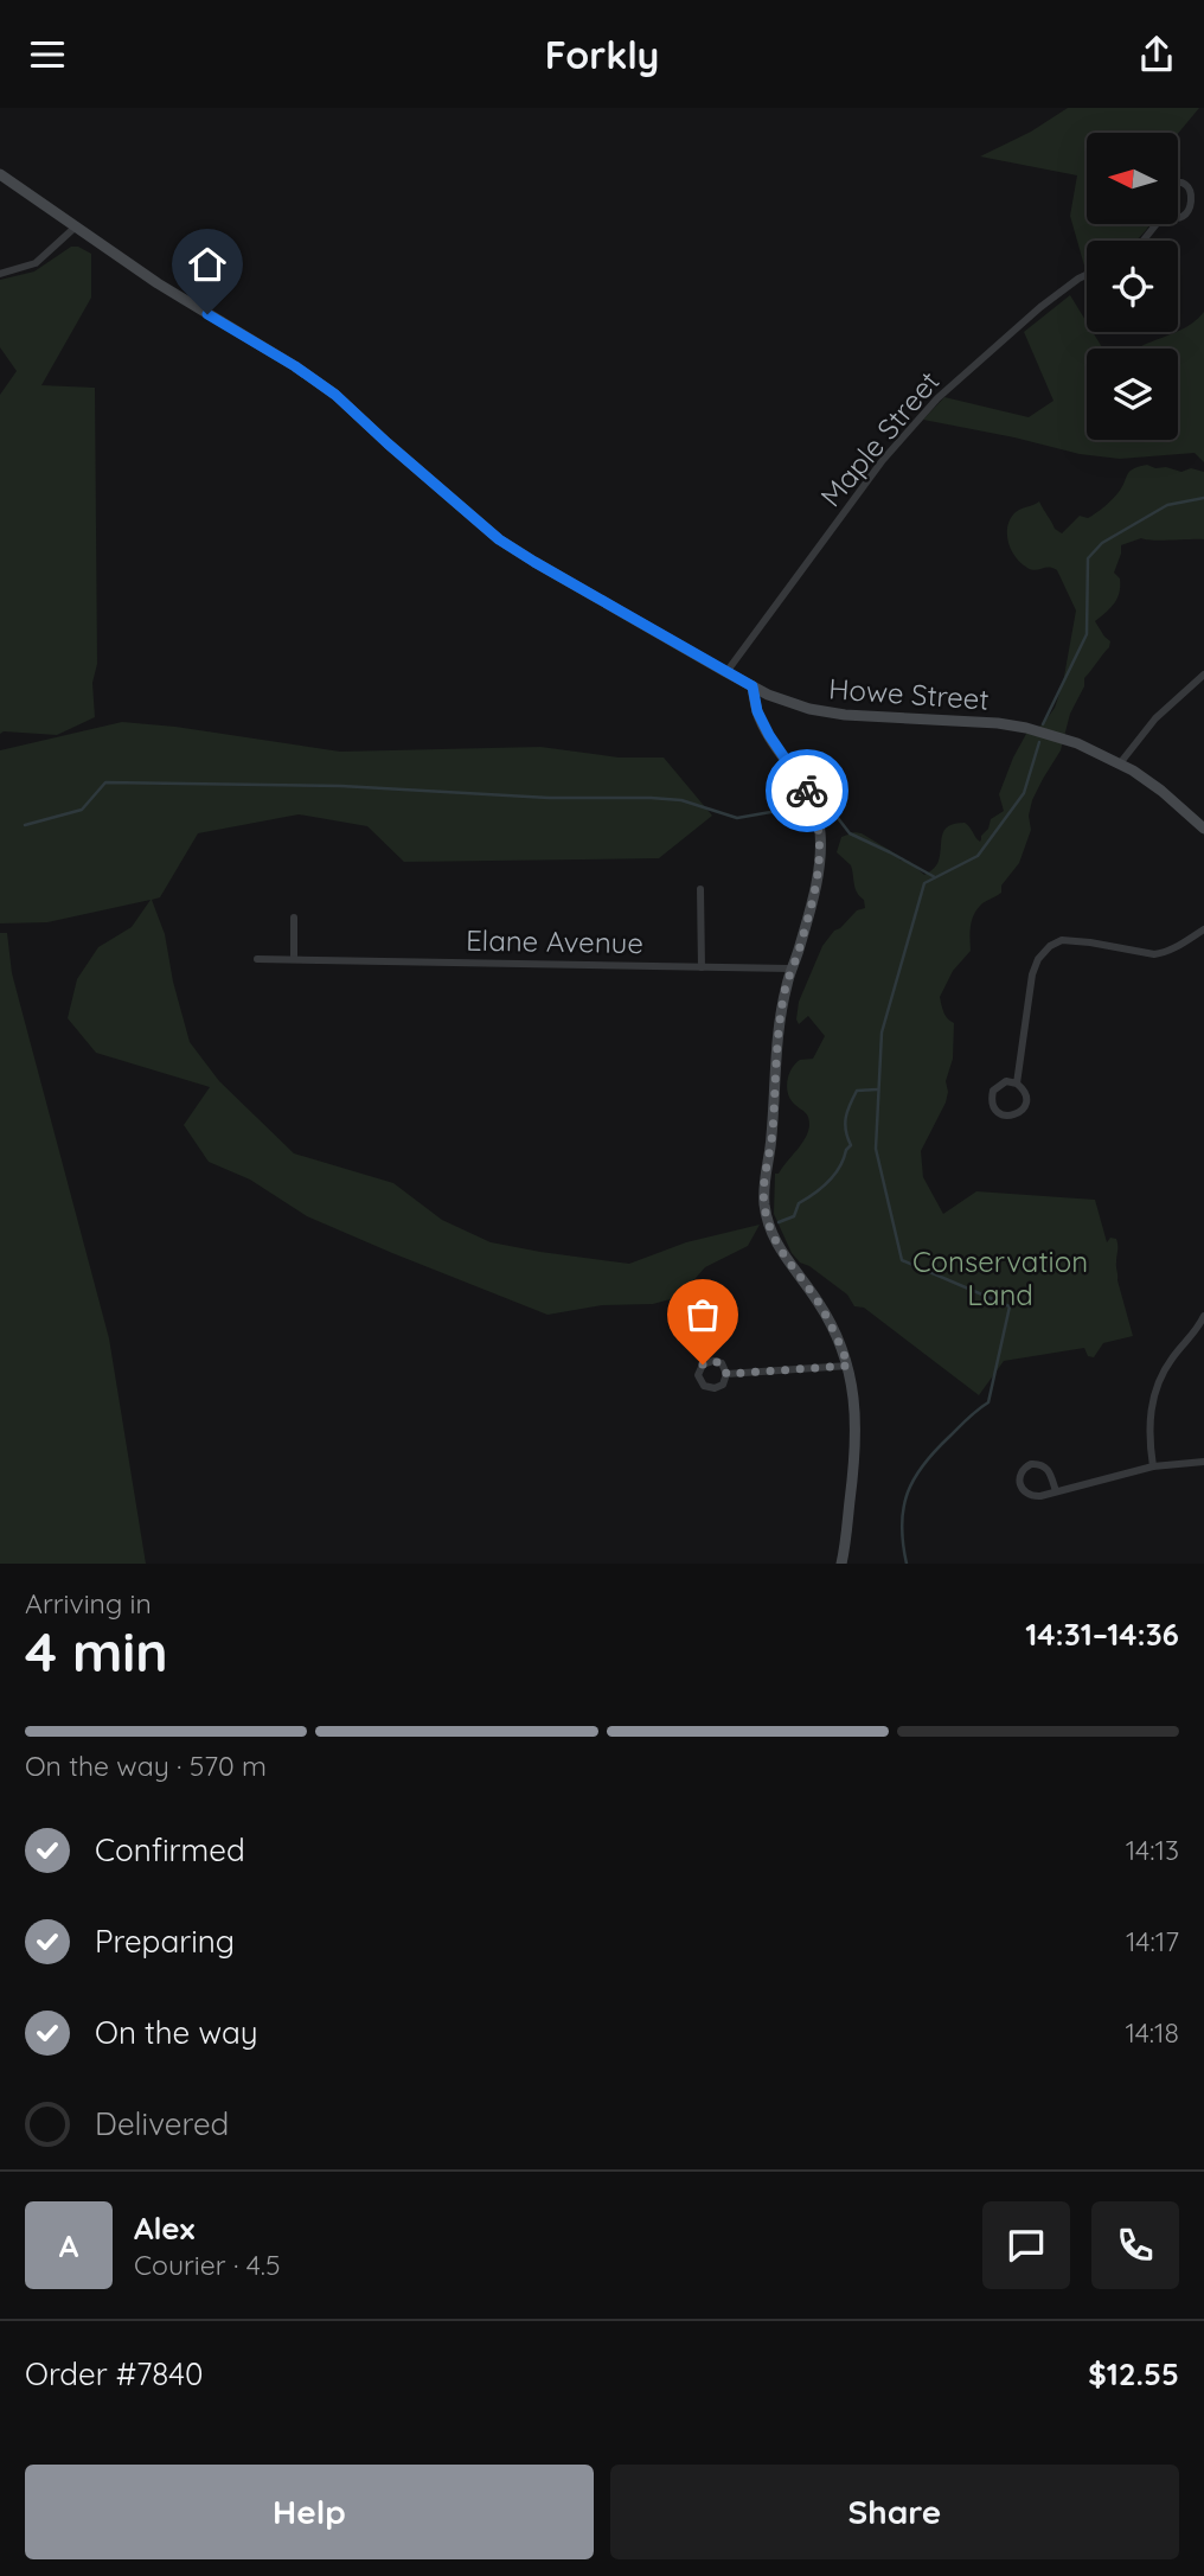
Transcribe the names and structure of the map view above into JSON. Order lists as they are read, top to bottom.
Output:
{
  "streets": {
    "street": ["Maple Street", "Howe Street", "Elane Avenue"]
  },
  "crossings": [
    ["Maple Street", "Howe Street"]
  ],
  "parks": ["Conservation Land"],
  "north": "left",
  "page": {
    "header": "Forkly",
    "heading": ["4 min", "Arriving in", "14:31–14:36"],
    "panel": [
      "Alex",
      "Courier · 4.5",
      "Order #7840",
      "$12.55"
    ],
    "bar": "On the way · 570 m",
    "list": [
      ["Confirmed", "14:13"],
      ["Preparing", "14:17"],
      ["On the way", "14:18"],
      "Delivered"
    ],
    "round": "A",
    "buttons": ["Help", "Share"]
  }
}
